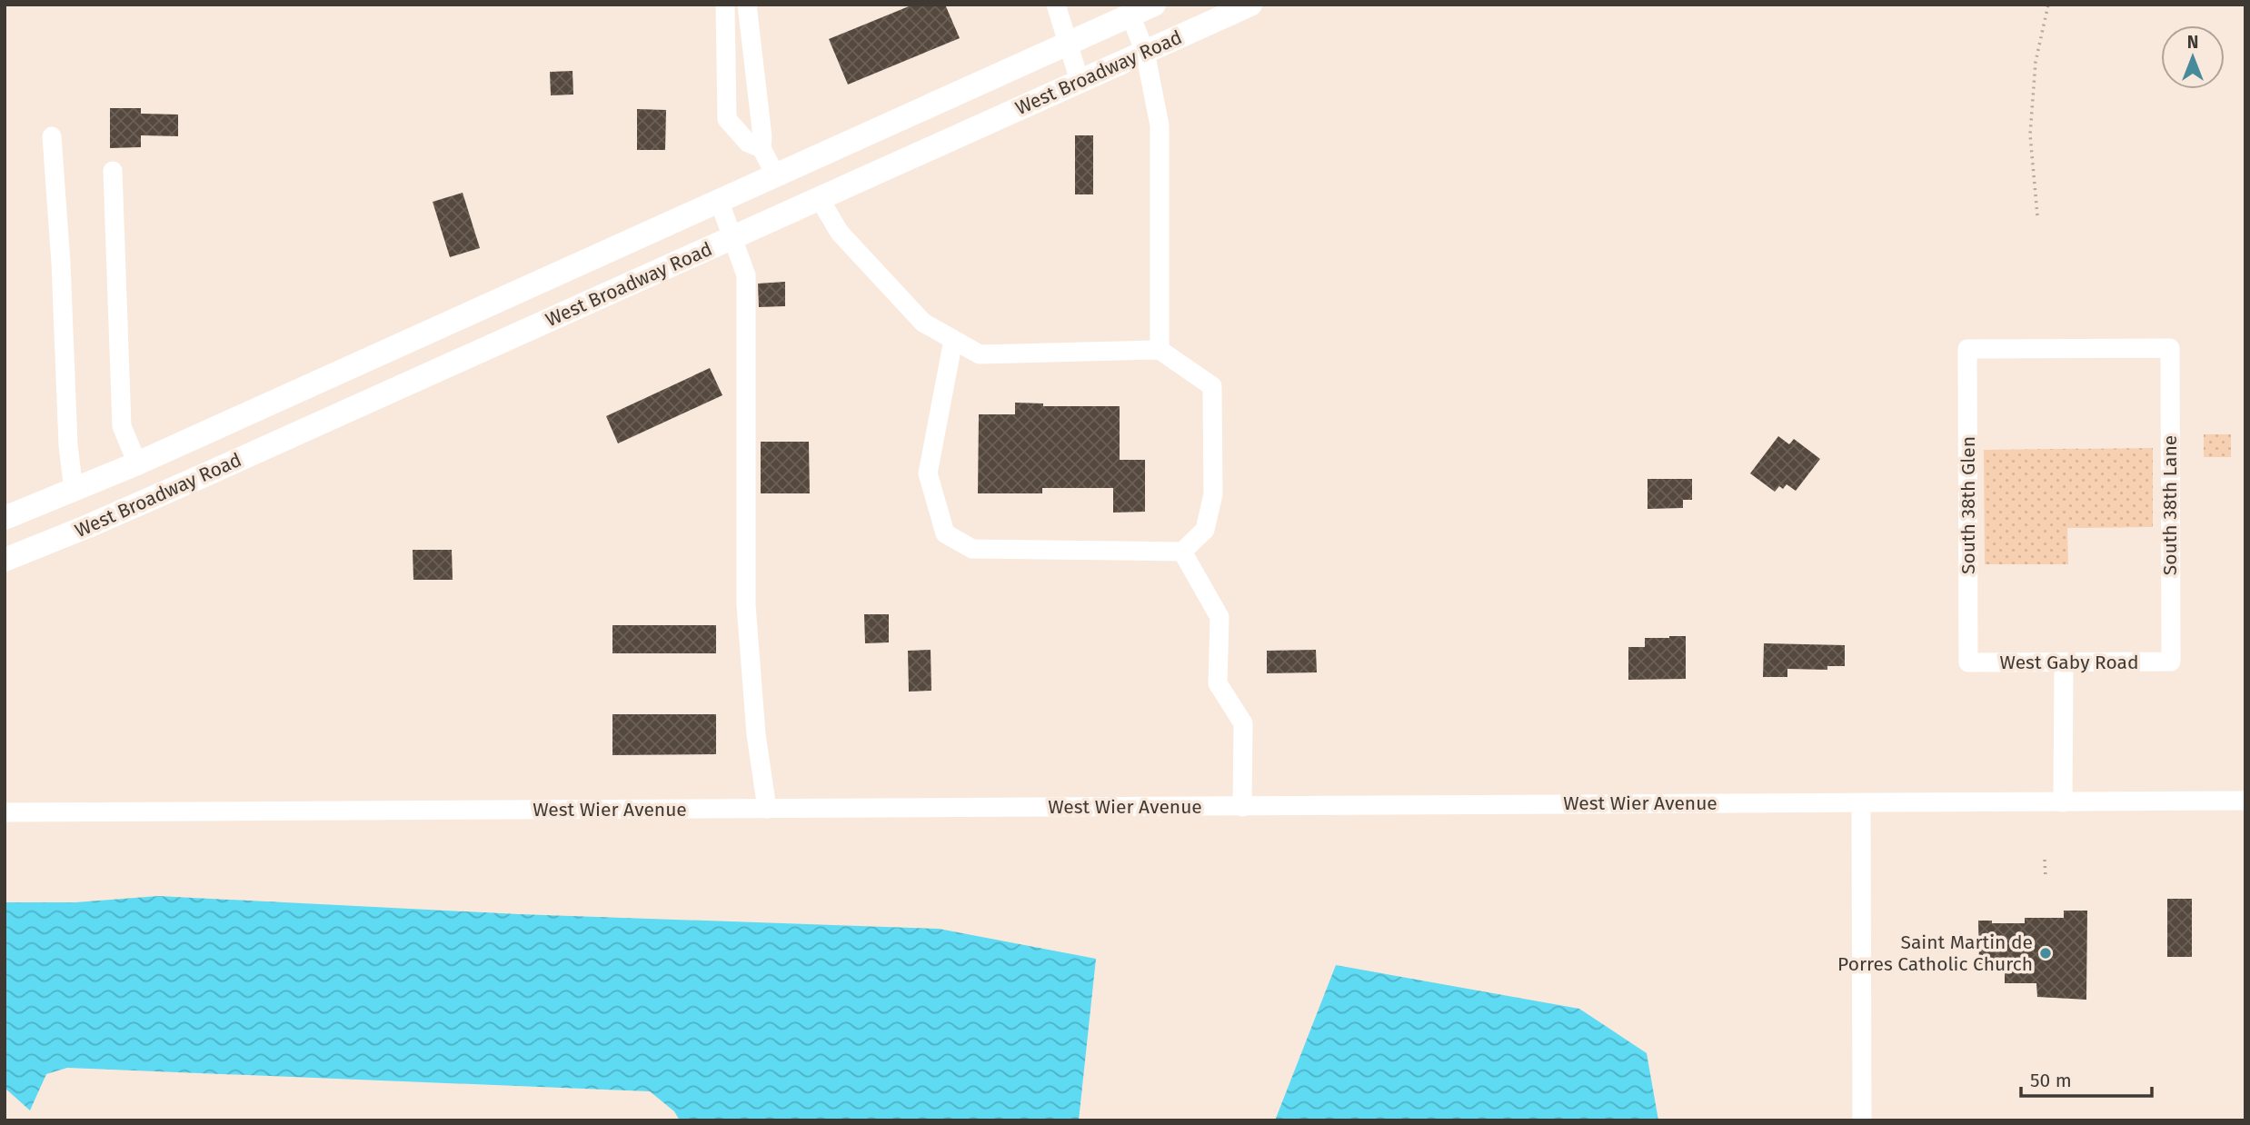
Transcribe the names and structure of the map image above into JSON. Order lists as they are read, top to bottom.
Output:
{
  "streets": {
    "main road": ["West Broadway Road"],
    "street": [
      "South 38th Glen",
      "South 38th Lane",
      "West Gaby Road",
      "West Wier Avenue"
    ]
  },
  "crossings": [
    ["South 38th Glen", "South 38th Lane"],
    ["South 38th Glen", "West Gaby Road"],
    ["South 38th Lane", "West Gaby Road"]
  ],
  "places": ["Saint Martin de Porres Catholic Church"],
  "scale_bar": "50 m",
  "north": "top"
}
